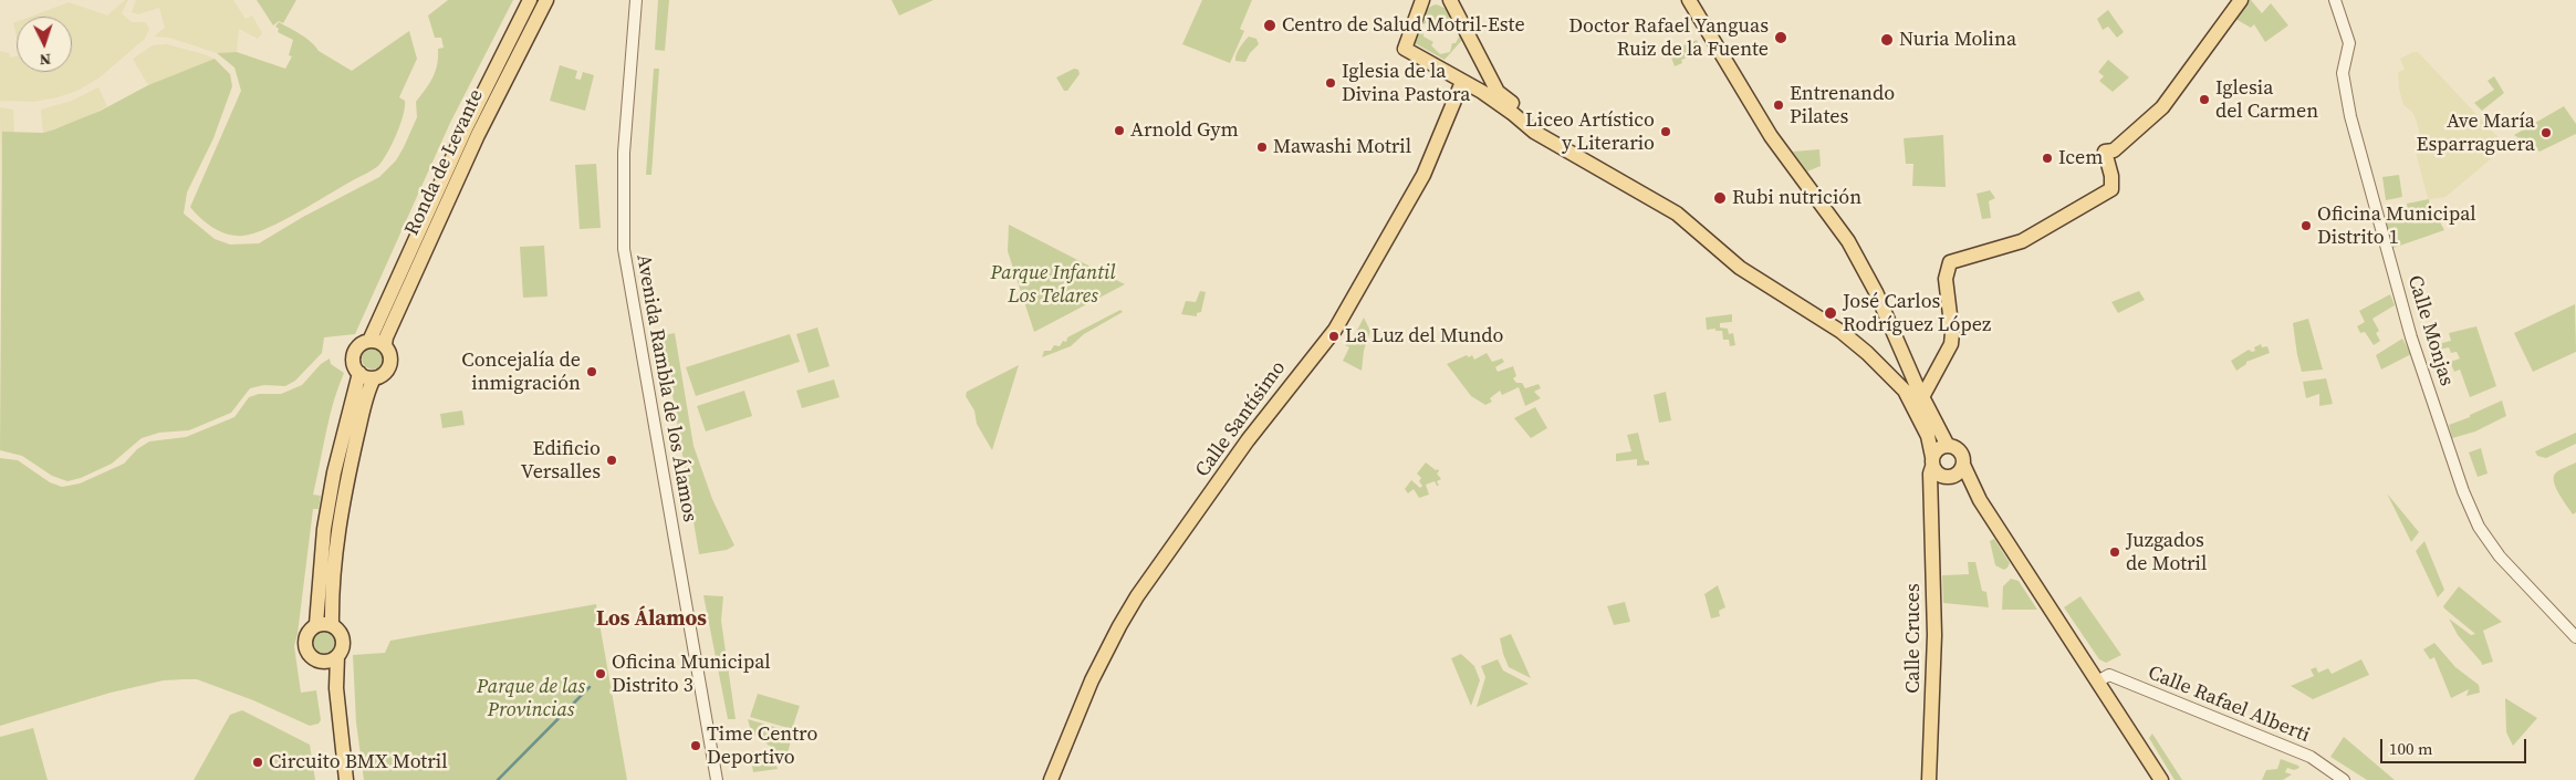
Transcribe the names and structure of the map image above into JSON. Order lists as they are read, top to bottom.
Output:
{
  "streets": {
    "main road": ["Ronda de Levante", "Calle Santísimo", "Calle Cruces"],
    "street": ["Calle Monjas", "Avenida Rambla de los Álamos", "Calle Rafael Alberti"]
  },
  "crossings": [
    ["Calle Santísimo", "Calle Cruces"]
  ],
  "districts": ["Los Álamos"],
  "parks": ["Parque Infantil Los Telares", "Parque de las Provincias"],
  "places": [
    "Centro de Salud Motril-Este",
    "Doctor Rafael Yanguas Ruiz de la Fuente",
    "Nuria Molina",
    "Iglesia de la Divina Pastora",
    "Iglesia del Carmen",
    "Entrenando Pilates",
    "Arnold Gym",
    "Liceo Artístico y Literario",
    "Ave María Esparraguera",
    "Mawashi Motril",
    "Icem",
    "Rubi nutrición",
    "Oficina Municipal Distrito 1",
    "José Carlos Rodríguez López",
    "La Luz del Mundo",
    "Concejalía de inmigración",
    "Edificio Versalles",
    "Juzgados de Motril",
    "Oficina Municipal Distrito 3",
    "Time Centro Deportivo",
    "Circuito BMX Motril"
  ],
  "scale_bar": "100 m",
  "north": "bottom"
}
